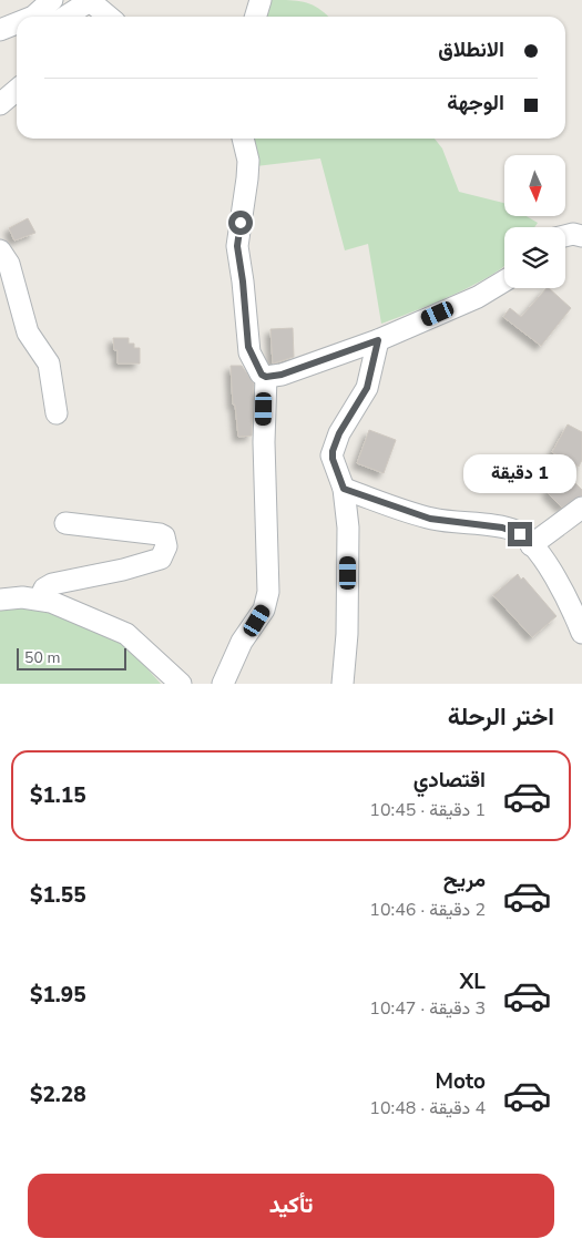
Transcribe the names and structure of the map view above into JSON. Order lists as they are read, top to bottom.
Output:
{
  "scale_bar": "50 m",
  "north": "bottom",
  "page": {
    "banner": ["الانطلاق", "الوجهة"],
    "bubble": "1 دقيقة",
    "scale": "50 m",
    "heading": "اختر الرحلة",
    "list": [
      {
        "name": "اقتصادي",
        "note": "1 دقيقة · 10:45",
        "value": "$1.15"
      },
      {
        "name": "مريح",
        "note": "2 دقيقة · 10:46",
        "value": "$1.55"
      },
      {
        "name": "XL",
        "note": "3 دقيقة · 10:47",
        "value": "$1.95"
      },
      {
        "name": "Moto",
        "note": "4 دقيقة · 10:48",
        "value": "$2.28"
      }
    ],
    "buttons": "تأكيد"
  }
}
